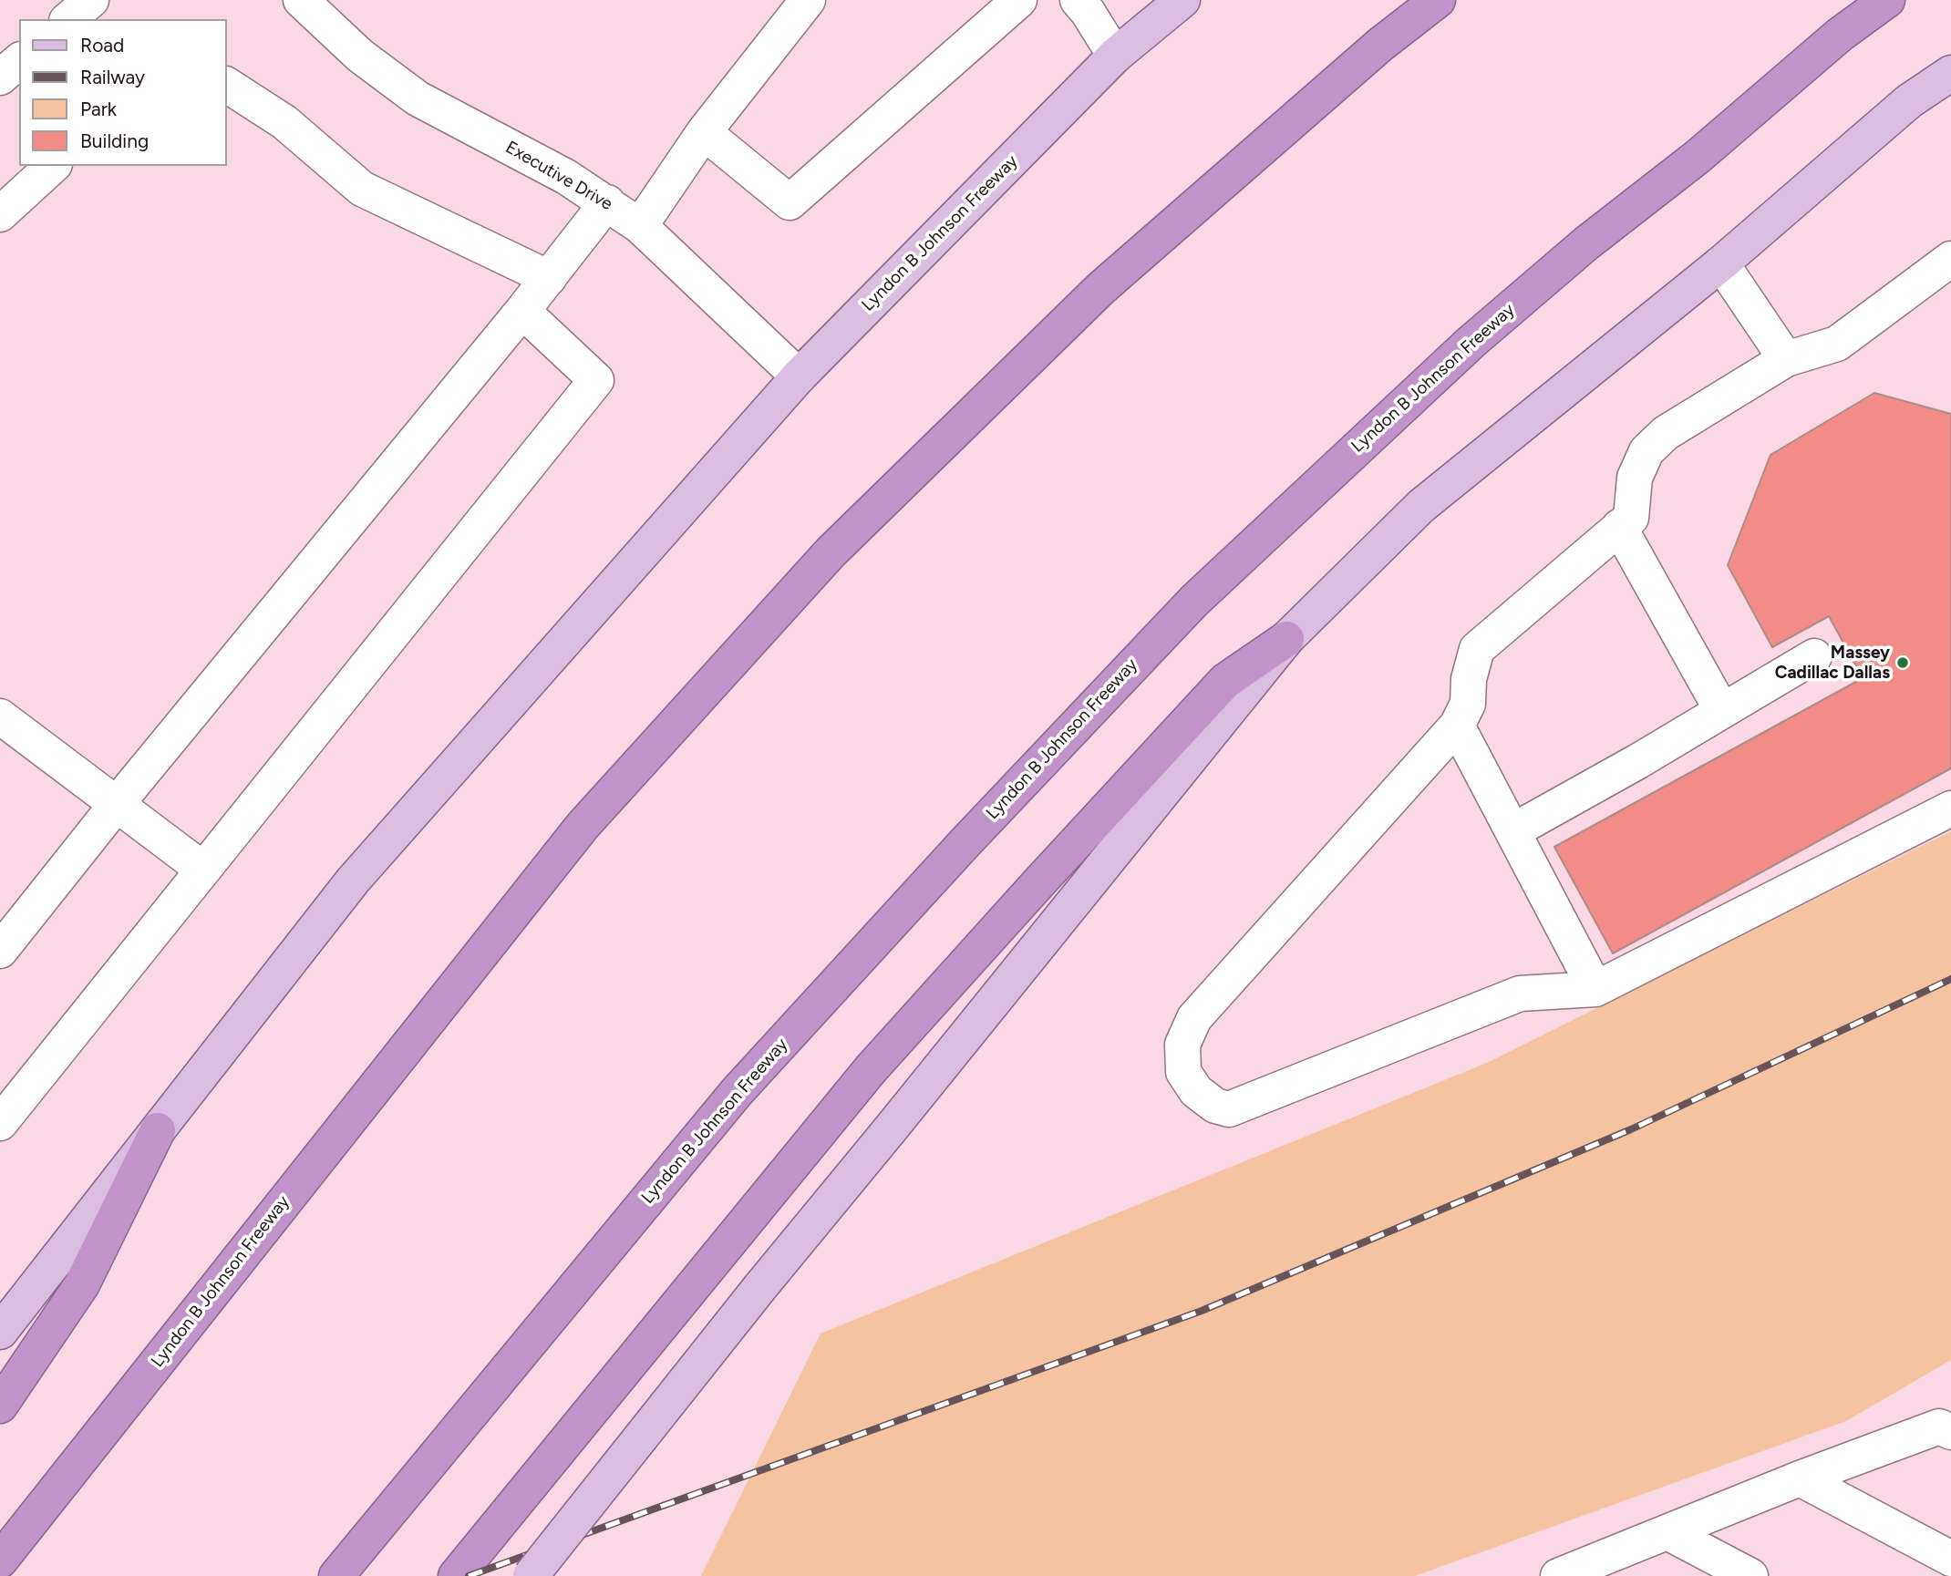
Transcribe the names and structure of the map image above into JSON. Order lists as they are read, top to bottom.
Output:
{
  "streets": {
    "highway": ["Lyndon B Johnson Freeway"],
    "street": ["Executive Drive"]
  },
  "crossings": [
    ["Executive Drive", "Lyndon B Johnson Freeway"]
  ],
  "places": ["Massey Cadillac Dallas"],
  "legend": [
    "Road",
    "Railway",
    "Park",
    "Building"
  ]
}
